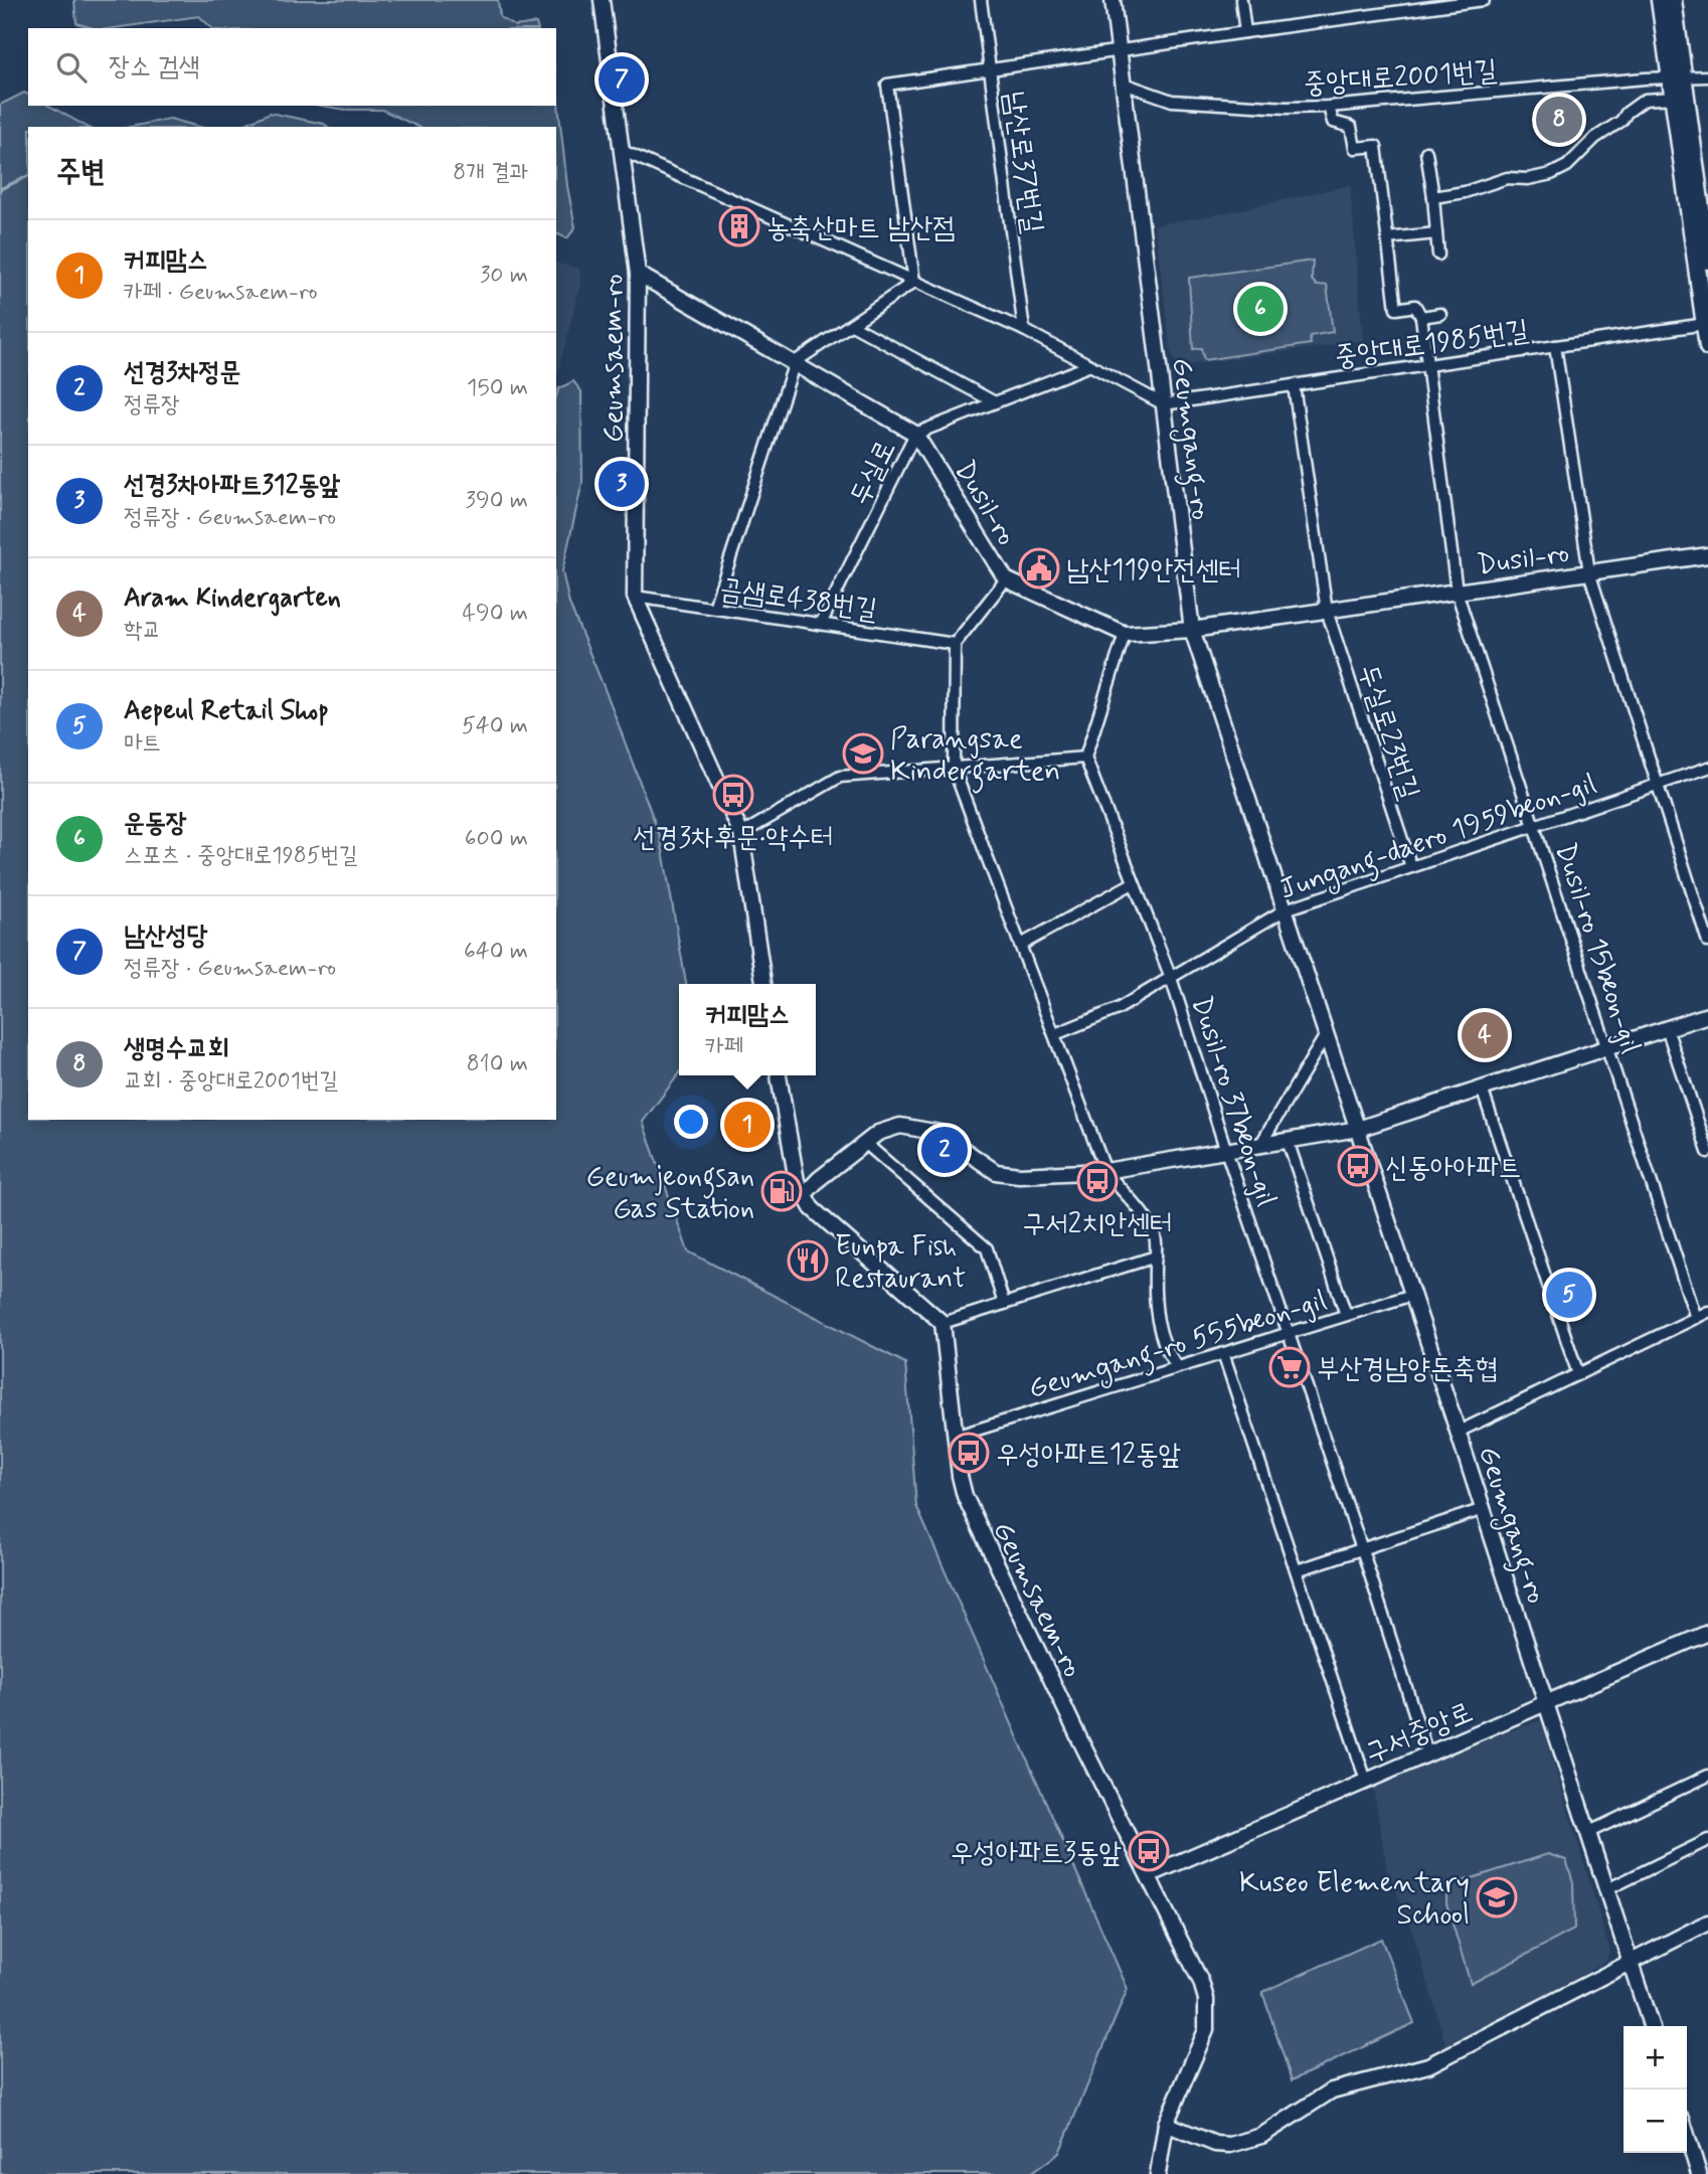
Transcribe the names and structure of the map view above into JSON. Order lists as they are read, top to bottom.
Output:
{
  "streets": {
    "street": [
      "중앙대로2001번길",
      "남산로37번길",
      "중앙대로1985번길",
      "Geumsaem-ro",
      "Geumgang-ro",
      "두실로",
      "Dusil-ro",
      "금샘로438번길",
      "두실로23번길",
      "Jungang-daero 1959beon-gil",
      "Dusil-ro 15beon-gil",
      "Dusil-ro 37beon-gil",
      "Geumgang-ro 555beon-gil",
      "구서중앙로"
    ]
  },
  "crossings": [
    ["중앙대로2001번길", "Geumgang-ro"],
    ["중앙대로1985번길", "Geumgang-ro"],
    ["중앙대로1985번길", "두실로23번길"],
    ["중앙대로1985번길", "Dusil-ro 15beon-gil"],
    ["Geumsaem-ro", "Dusil-ro"],
    ["Geumsaem-ro", "금샘로438번길"],
    ["Geumsaem-ro", "Geumgang-ro 555beon-gil"],
    ["Geumsaem-ro", "구서중앙로"],
    ["Geumgang-ro", "Dusil-ro"],
    ["Geumgang-ro", "Jungang-daero 1959beon-gil"],
    ["Geumgang-ro", "Geumgang-ro 555beon-gil"],
    ["Geumgang-ro", "구서중앙로"],
    ["두실로", "Dusil-ro"],
    ["두실로", "금샘로438번길"],
    ["Dusil-ro", "두실로23번길"],
    ["Dusil-ro", "Dusil-ro 15beon-gil"],
    ["두실로23번길", "Jungang-daero 1959beon-gil"],
    ["Jungang-daero 1959beon-gil", "Dusil-ro 15beon-gil"],
    ["Jungang-daero 1959beon-gil", "Dusil-ro 37beon-gil"],
    ["Dusil-ro 37beon-gil", "Geumgang-ro 555beon-gil"],
    ["Dusil-ro 37beon-gil", "구서중앙로"]
  ],
  "places": {
    "building": ["농축산마트 남산점"],
    "public building": ["남산119안전센터"],
    "school or university": ["Parangsae Kindergarten", "Kuseo Elementary School"],
    "bus stop": [
      "선경3차후문·약수터",
      "신동아아파트",
      "구서2치안센터",
      "우성아파트12동앞",
      "우성아파트3동앞"
    ],
    "fuel station": ["Geumjeongsan Gas Station"],
    "restaurant": ["Eunpa Fish Restaurant"],
    "supermarket": ["부산경남양돈축협"]
  },
  "page": {
    "search": "장소 검색",
    "pins": [
      "7",
      "8",
      "6",
      "3",
      "4",
      "1",
      "2",
      "5"
    ],
    "heading": ["주변", "8개 결과"],
    "list": [
      {
        "mark": "1",
        "name": "커피맘스",
        "note": "카페 · Geumsaem-ro",
        "value": "30 m"
      },
      {
        "mark": "2",
        "name": "선경3차정문",
        "note": "정류장",
        "value": "150 m"
      },
      {
        "mark": "3",
        "name": "선경3차아파트312동앞",
        "note": "정류장 · Geumsaem-ro",
        "value": "390 m"
      },
      {
        "mark": "4",
        "name": "Aram Kindergarten",
        "note": "학교",
        "value": "490 m"
      },
      {
        "mark": "5",
        "name": "Aepeul Retail Shop",
        "note": "마트",
        "value": "540 m"
      },
      {
        "mark": "6",
        "name": "운동장",
        "note": "스포츠 · 중앙대로1985번길",
        "value": "600 m"
      },
      {
        "mark": "7",
        "name": "남산성당",
        "note": "정류장 · Geumsaem-ro",
        "value": "640 m"
      },
      {
        "mark": "8",
        "name": "생명수교회",
        "note": "교회 · 중앙대로2001번길",
        "value": "810 m"
      }
    ],
    "popup": ["커피맘스", "카페"],
    "map_buttons": ["+", "−"]
  }
}
